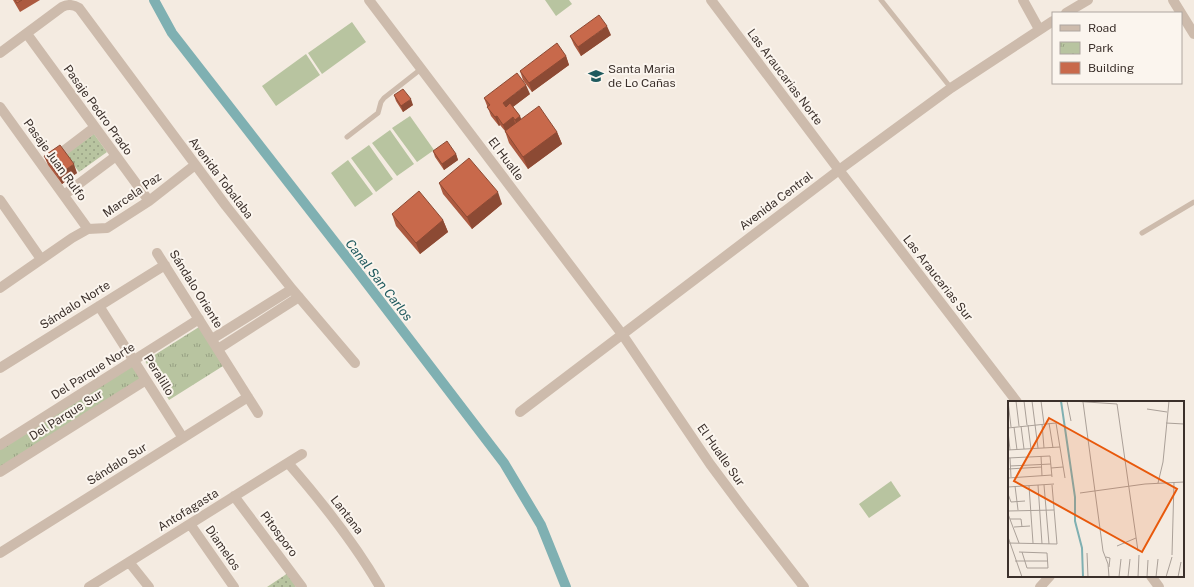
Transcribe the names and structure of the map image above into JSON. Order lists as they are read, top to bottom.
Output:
{
  "streets": {
    "street": [
      "Las Araucarias Norte",
      "Pasaje Pedro Prado",
      "El Hualle",
      "Pasaje Juan Rulfo",
      "Avenida Tobalaba",
      "Marcela Paz",
      "Avenida Central",
      "Las Araucarias Sur",
      "Sándalo Oriente",
      "Sándalo Norte",
      "Del Parque Norte",
      "Peralillo",
      "Del Parque Sur",
      "El Hualle Sur",
      "Sándalo Sur",
      "Antofagasta",
      "Lantana",
      "Pitosporo",
      "Diamelos"
    ]
  },
  "crossings": [
    ["Las Araucarias Norte", "Avenida Central"],
    ["Las Araucarias Norte", "Las Araucarias Sur"],
    ["Pasaje Pedro Prado", "Avenida Tobalaba"],
    ["Pasaje Pedro Prado", "Marcela Paz"],
    ["El Hualle", "Avenida Central"],
    ["El Hualle", "El Hualle Sur"],
    ["Pasaje Juan Rulfo", "Marcela Paz"],
    ["Avenida Tobalaba", "Marcela Paz"],
    ["Avenida Tobalaba", "Sándalo Oriente"],
    ["Avenida Central", "Las Araucarias Sur"],
    ["Avenida Central", "El Hualle Sur"],
    ["Sándalo Oriente", "Sándalo Norte"],
    ["Sándalo Oriente", "Del Parque Norte"],
    ["Sándalo Oriente", "Sándalo Sur"],
    ["Sándalo Norte", "Peralillo"],
    ["Del Parque Norte", "Peralillo"],
    ["Peralillo", "Del Parque Sur"],
    ["Peralillo", "Sándalo Sur"],
    ["Antofagasta", "Lantana"],
    ["Antofagasta", "Pitosporo"],
    ["Antofagasta", "Diamelos"]
  ],
  "water": ["Canal San Carlos"],
  "places": {
    "school or university": ["Santa Maria de Lo Cañas"]
  },
  "legend": ["Road", "Park", "Building"]
}
